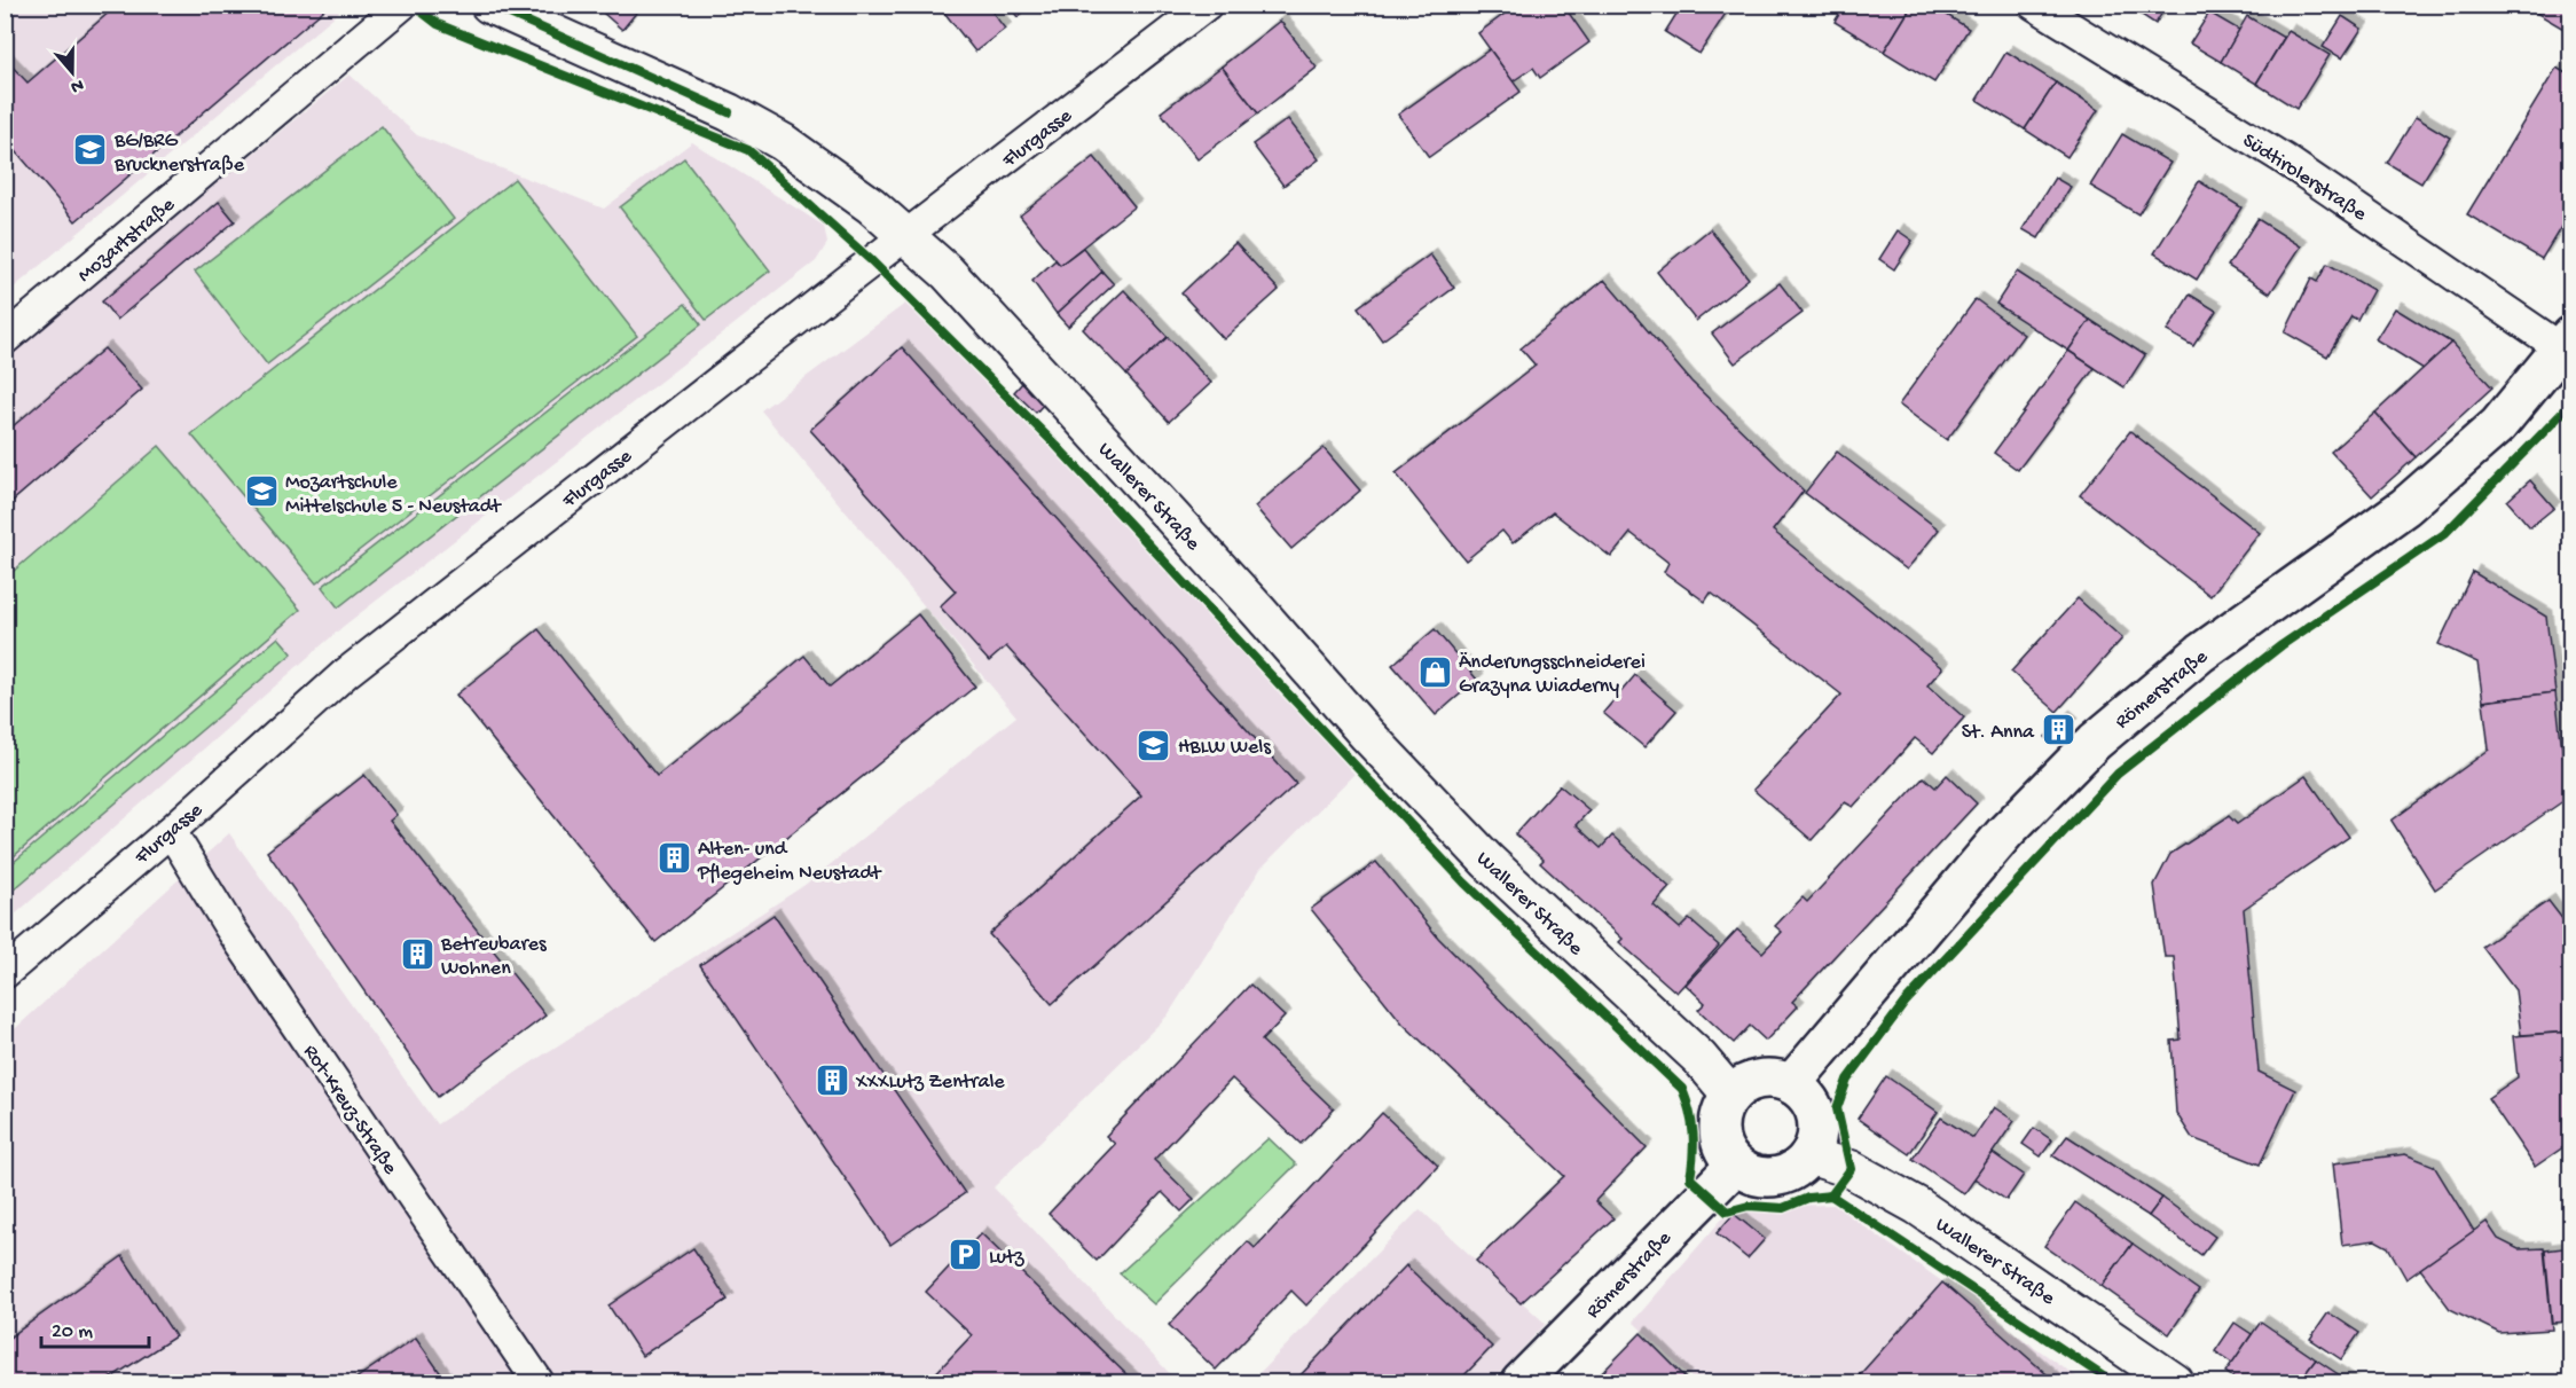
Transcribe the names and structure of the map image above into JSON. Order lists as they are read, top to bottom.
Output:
{
  "streets": {
    "main road": ["Römerstraße"],
    "street": [
      "Flurgasse",
      "Südtirolerstraße",
      "Mozartstraße",
      "Wallerer Straße",
      "Rot-Kreuz-Straße"
    ]
  },
  "crossings": [
    ["Flurgasse", "Wallerer Straße"],
    ["Flurgasse", "Rot-Kreuz-Straße"],
    ["Südtirolerstraße", "Römerstraße"],
    ["Wallerer Straße", "Römerstraße"]
  ],
  "places": {
    "school or university": ["BG/BRG Brucknerstraße", "Mozartschule Mittelschule 5 - Neustadt", "HBLW Wels"],
    "shop": ["Änderungsschneiderei Grazyna Wiaderny"],
    "building": [
      "St. Anna",
      "Alten- und Pflegeheim Neustadt",
      "Betreubares Wohnen",
      "XXXLutz Zentrale"
    ],
    "parking": ["Lutz"]
  },
  "scale_bar": "20 m",
  "north": "bottom"
}
